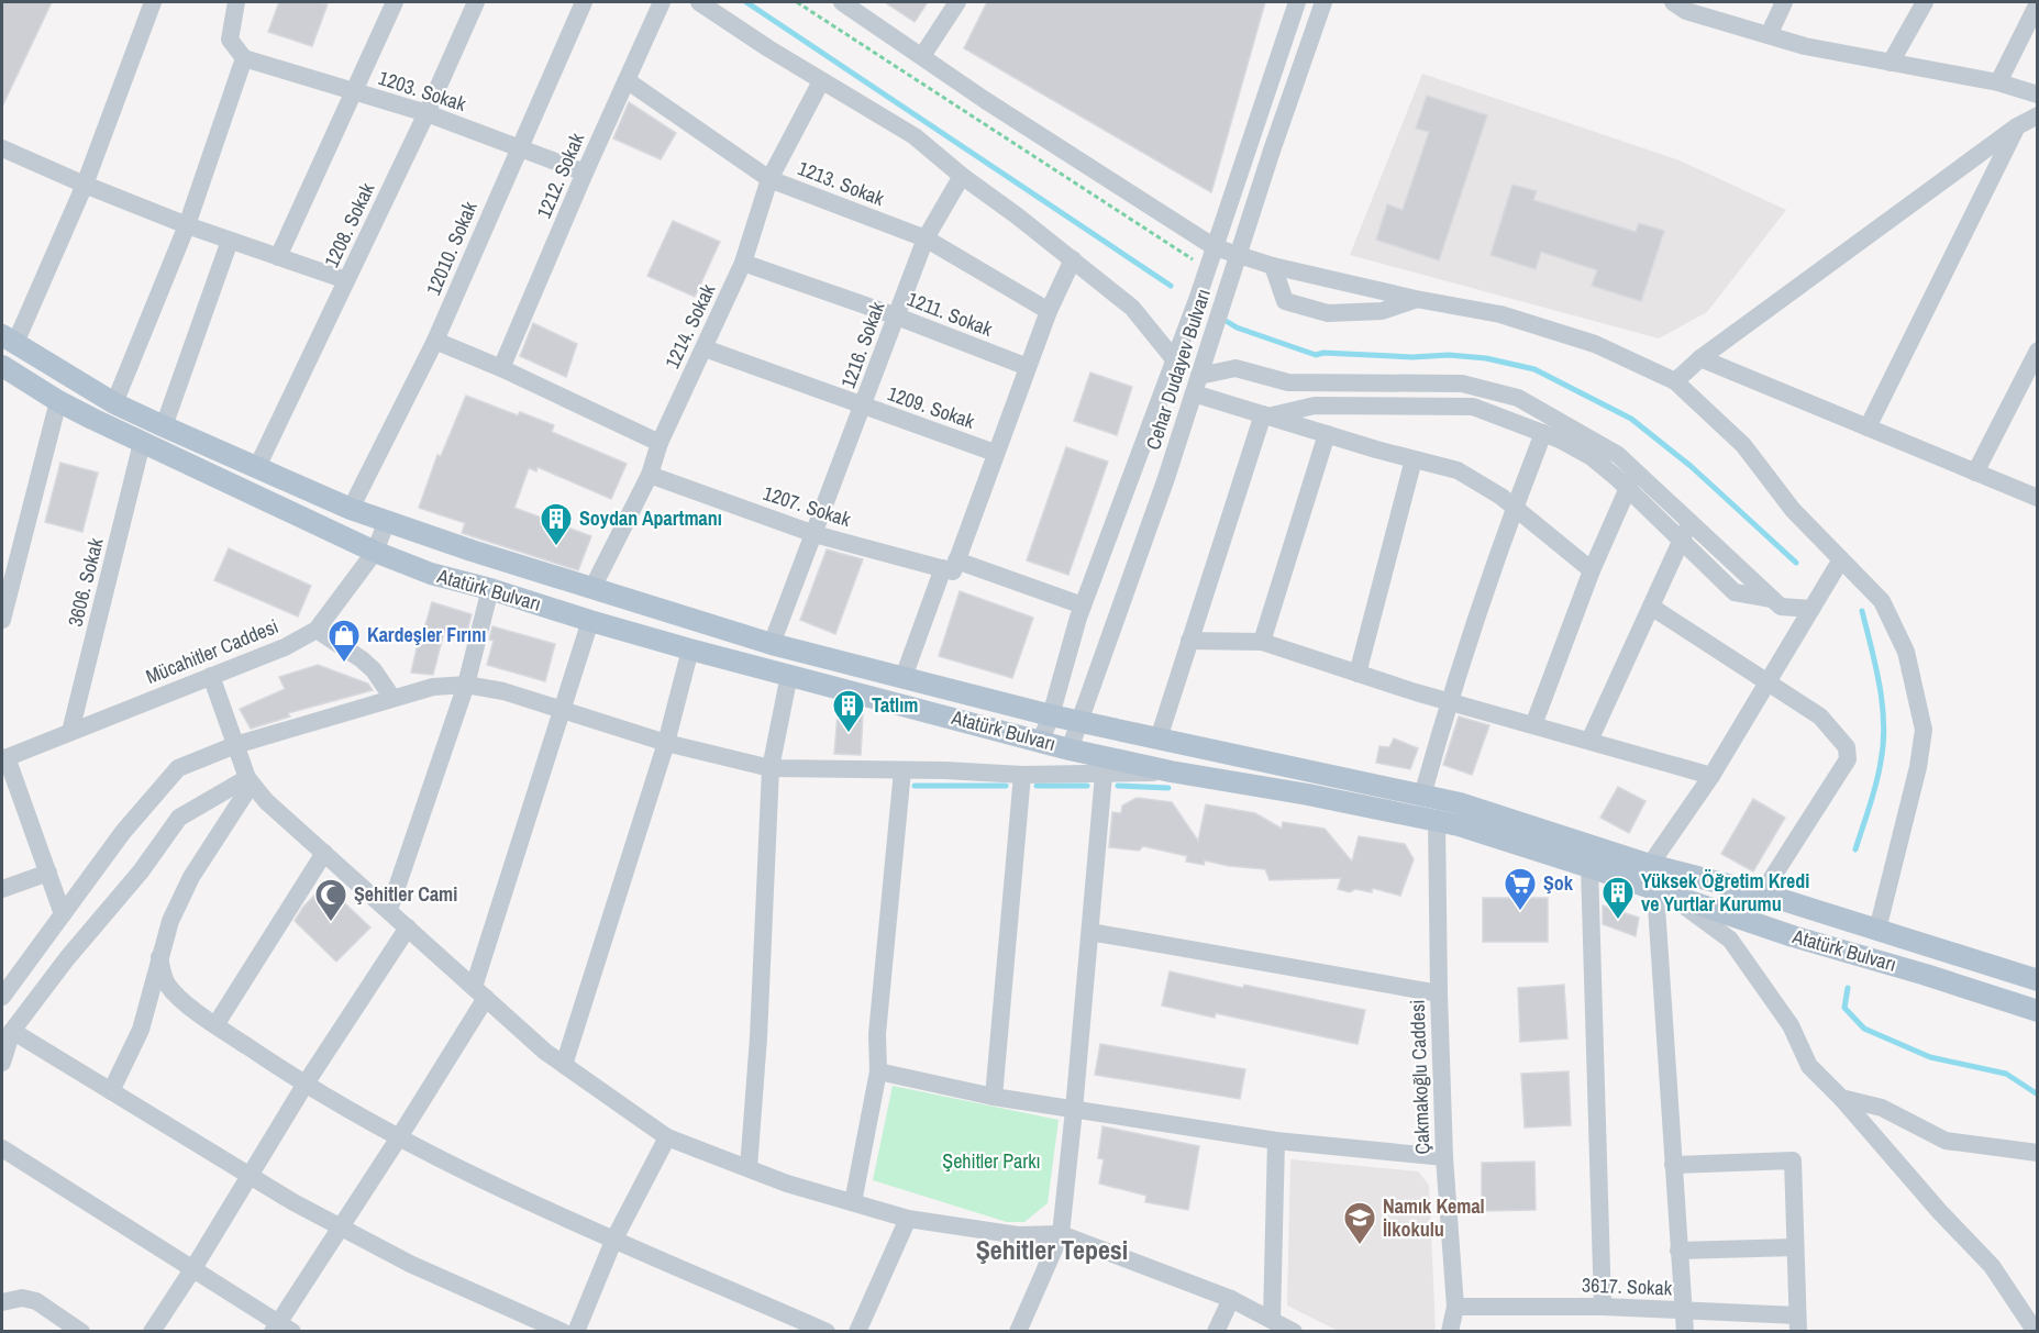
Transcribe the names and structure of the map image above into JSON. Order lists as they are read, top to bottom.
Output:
{
  "streets": {
    "main road": ["Atatürk Bulvarı"],
    "street": [
      "1203. Sokak",
      "1212. Sokak",
      "1213. Sokak",
      "1208. Sokak",
      "12010. Sokak",
      "1211. Sokak",
      "1214. Sokak",
      "1216. Sokak",
      "Cehar Dudayev Bulvarı",
      "1209. Sokak",
      "1207. Sokak",
      "3606. Sokak",
      "Mücahitler Caddesi",
      "Çakmakoğlu Caddesi",
      "3617. Sokak"
    ]
  },
  "crossings": [
    ["1203. Sokak", "1212. Sokak"],
    ["1203. Sokak", "1208. Sokak"],
    ["1203. Sokak", "12010. Sokak"],
    ["1212. Sokak", "1213. Sokak"],
    ["1213. Sokak", "1214. Sokak"],
    ["1213. Sokak", "1216. Sokak"],
    ["1208. Sokak", "Atatürk Bulvarı"],
    ["12010. Sokak", "Atatürk Bulvarı"],
    ["1211. Sokak", "1214. Sokak"],
    ["1211. Sokak", "1216. Sokak"],
    ["1214. Sokak", "1209. Sokak"],
    ["1214. Sokak", "1207. Sokak"],
    ["1214. Sokak", "Atatürk Bulvarı"],
    ["1216. Sokak", "1209. Sokak"],
    ["1216. Sokak", "1207. Sokak"],
    ["1216. Sokak", "Atatürk Bulvarı"],
    ["Cehar Dudayev Bulvarı", "1207. Sokak"],
    ["Cehar Dudayev Bulvarı", "Atatürk Bulvarı"],
    ["3606. Sokak", "Atatürk Bulvarı"],
    ["3606. Sokak", "Mücahitler Caddesi"],
    ["Atatürk Bulvarı", "Mücahitler Caddesi"],
    ["Atatürk Bulvarı", "Çakmakoğlu Caddesi"],
    ["Çakmakoğlu Caddesi", "3617. Sokak"]
  ],
  "districts": ["Şehitler Tepesi"],
  "parks": ["Şehitler Parkı"],
  "places": {
    "building": ["Soydan Apartmanı", "Tatlım", "Yüksek Öğretim Kredi ve Yurtlar Kurumu"],
    "shop": ["Kardeşler Fırını"],
    "supermarket": ["Şok"],
    "mosque": ["Şehitler Cami"],
    "school or university": ["Namık Kemal İlkokulu"]
  }
}
